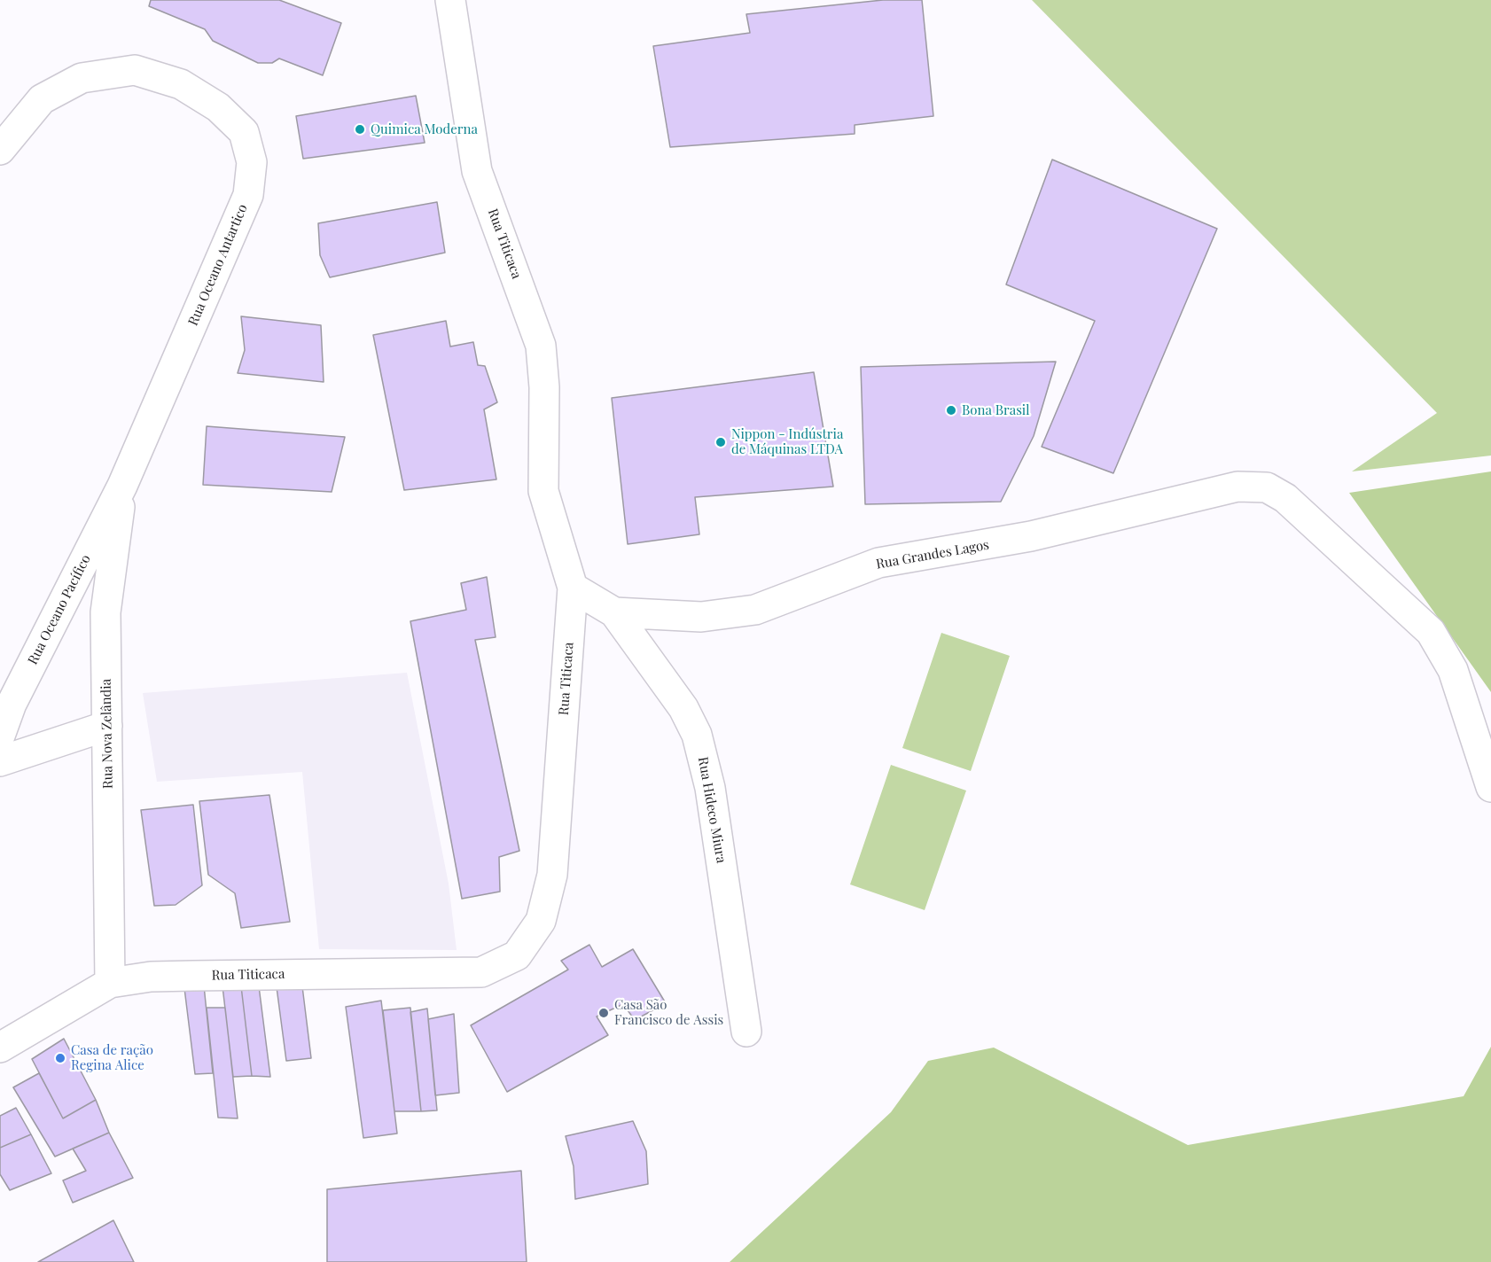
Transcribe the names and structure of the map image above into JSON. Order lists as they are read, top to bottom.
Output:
{
  "streets": {
    "street": [
      "Rua Titicaca",
      "Rua Oceano Antartico",
      "Rua Grandes Lagos",
      "Rua Oceano Pacífico",
      "Rua Nova Zelândia",
      "Rua Hideco Miura"
    ]
  },
  "crossings": [
    ["Rua Titicaca", "Rua Grandes Lagos"],
    ["Rua Titicaca", "Rua Nova Zelândia"],
    ["Rua Oceano Antartico", "Rua Oceano Pacífico"],
    ["Rua Oceano Antartico", "Rua Nova Zelândia"],
    ["Rua Grandes Lagos", "Rua Hideco Miura"],
    ["Rua Oceano Pacífico", "Rua Nova Zelândia"]
  ],
  "places": [
    "Quimica Moderna",
    "Bona Brasil",
    "Nippon - Indústria de Máquinas LTDA",
    "Casa São Francisco de Assis",
    "Casa de ração Regina Alice"
  ]
}
